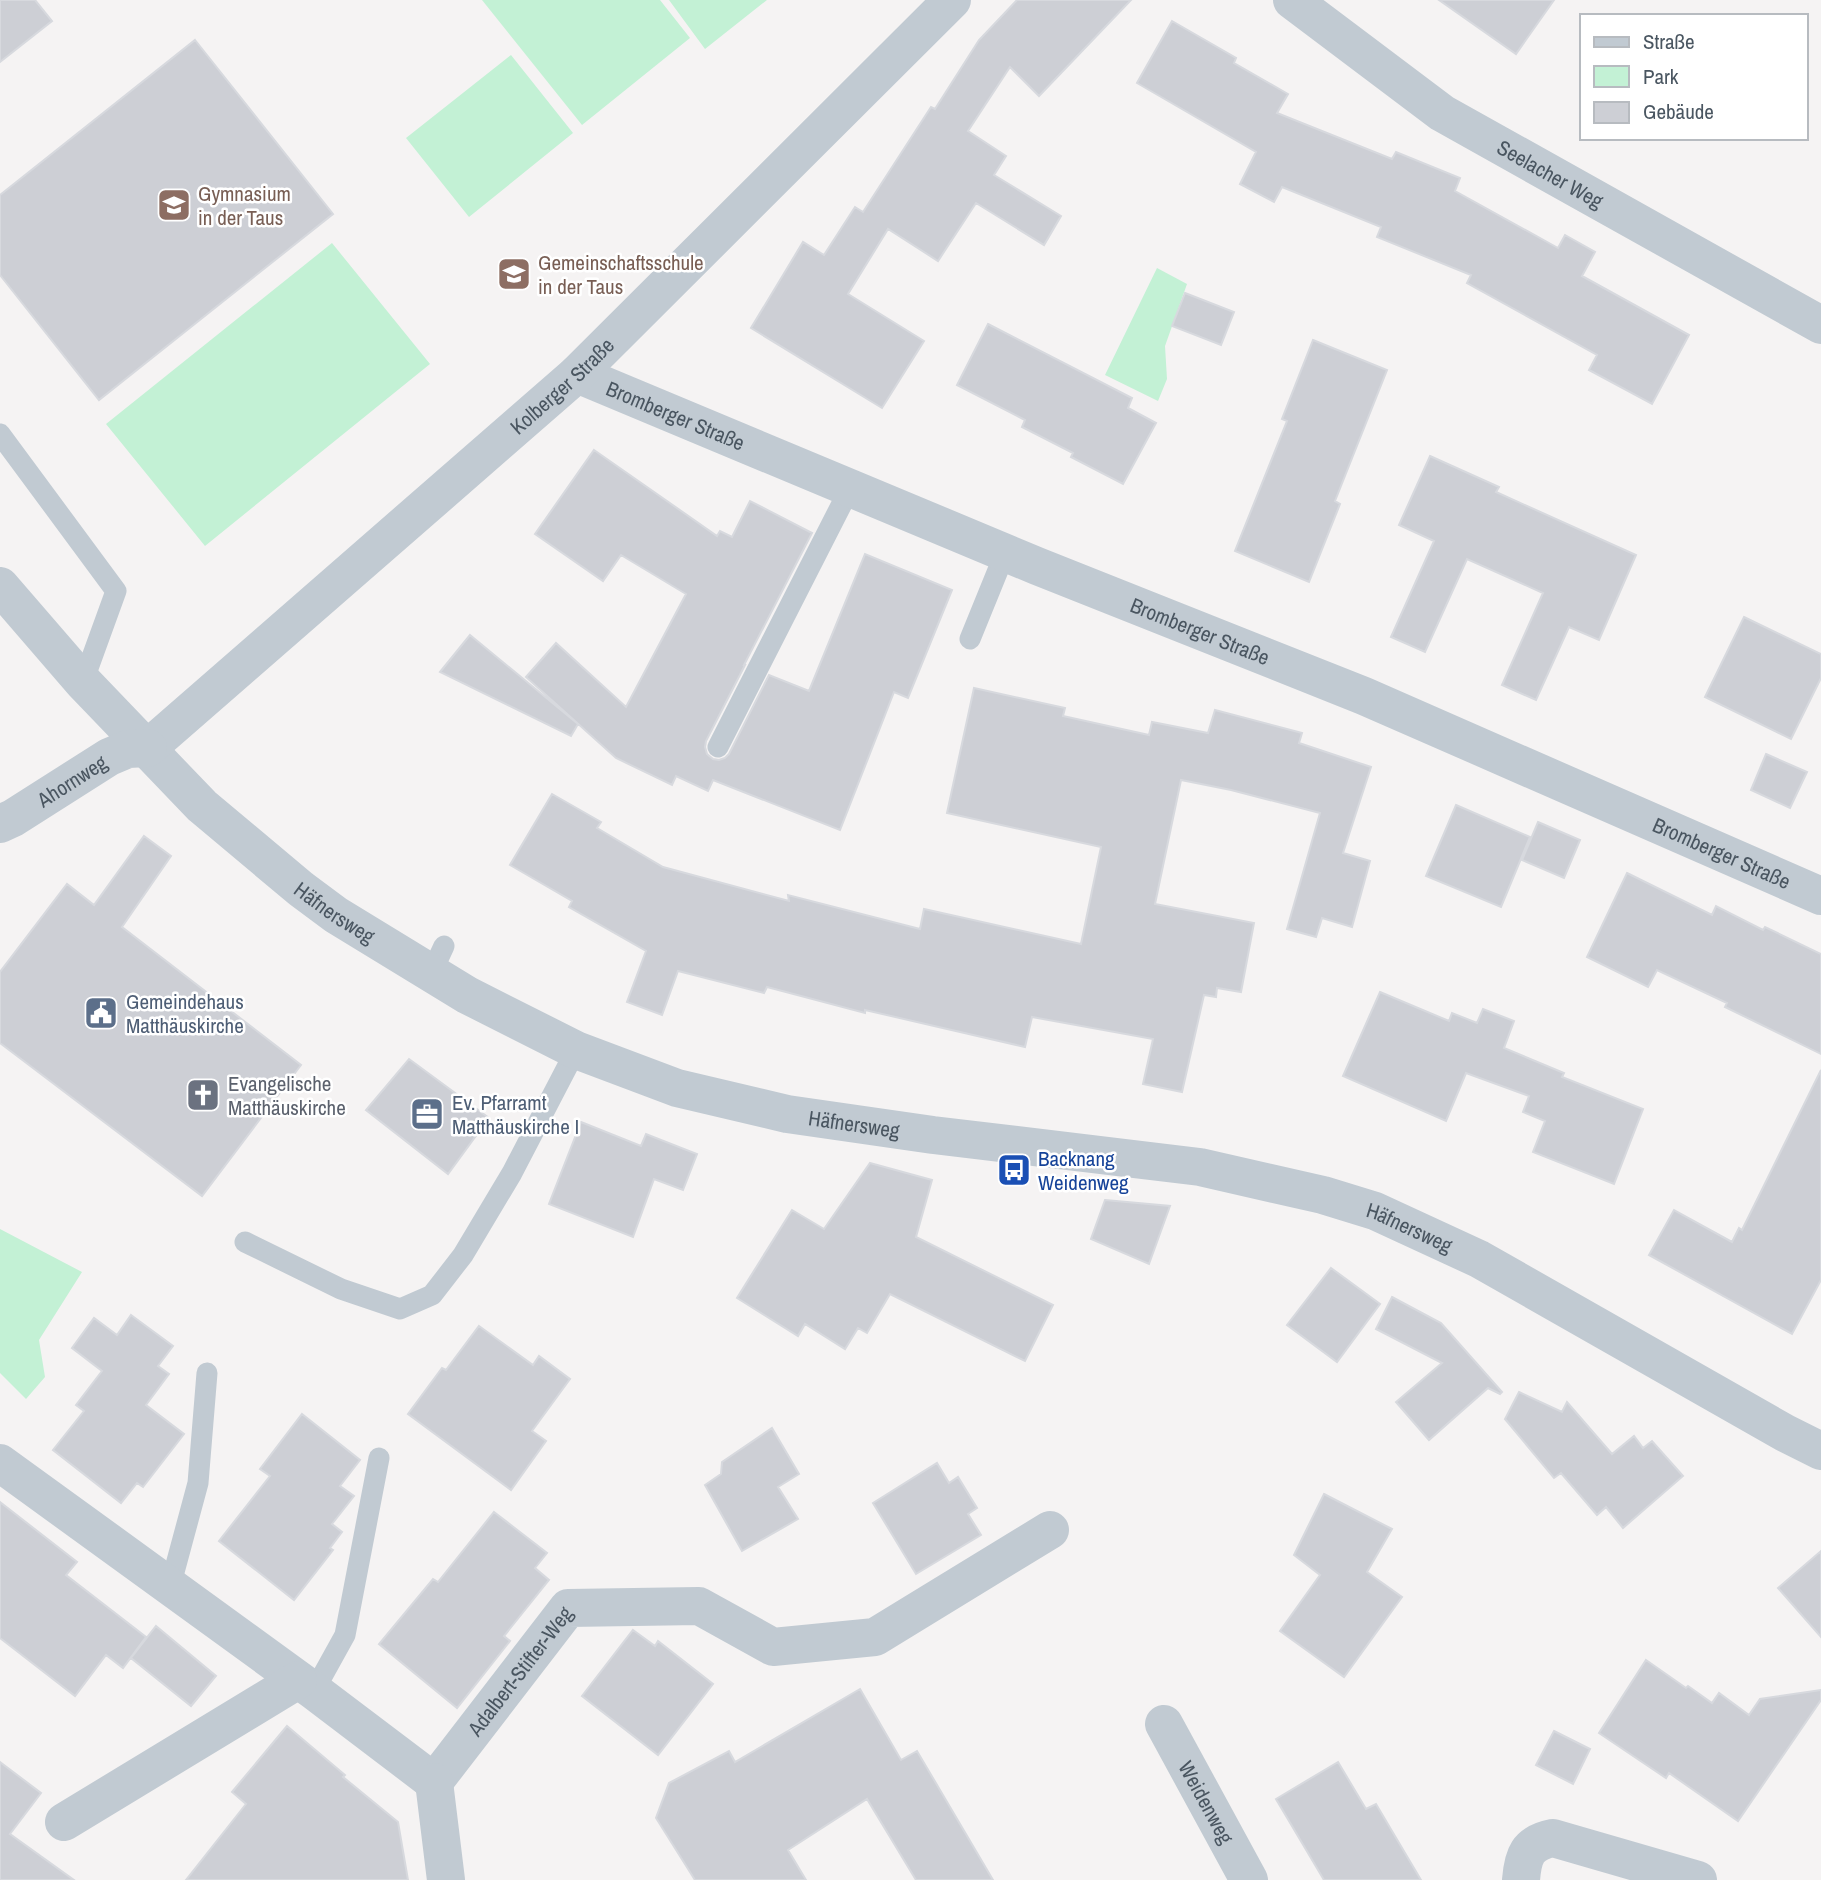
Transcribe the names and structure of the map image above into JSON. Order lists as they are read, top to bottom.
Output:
{
  "streets": {
    "street": [
      "Seelacher Weg",
      "Kolberger Straße",
      "Bromberger Straße",
      "Ahornweg",
      "Häfnersweg",
      "Adalbert-Stifter-Weg",
      "Weidenweg"
    ]
  },
  "crossings": [
    ["Kolberger Straße", "Bromberger Straße"],
    ["Kolberger Straße", "Ahornweg"],
    ["Kolberger Straße", "Häfnersweg"],
    ["Ahornweg", "Häfnersweg"]
  ],
  "places": {
    "school or university": ["Gymnasium in der Taus", "Gemeinschaftsschule in der Taus"],
    "public building": ["Gemeindehaus Matthäuskirche"],
    "church": ["Evangelische Matthäuskirche"],
    "office": ["Ev. Pfarramt Matthäuskirche I"],
    "bus stop": ["Backnang Weidenweg"]
  },
  "legend": ["Straße", "Park", "Gebäude"]
}
